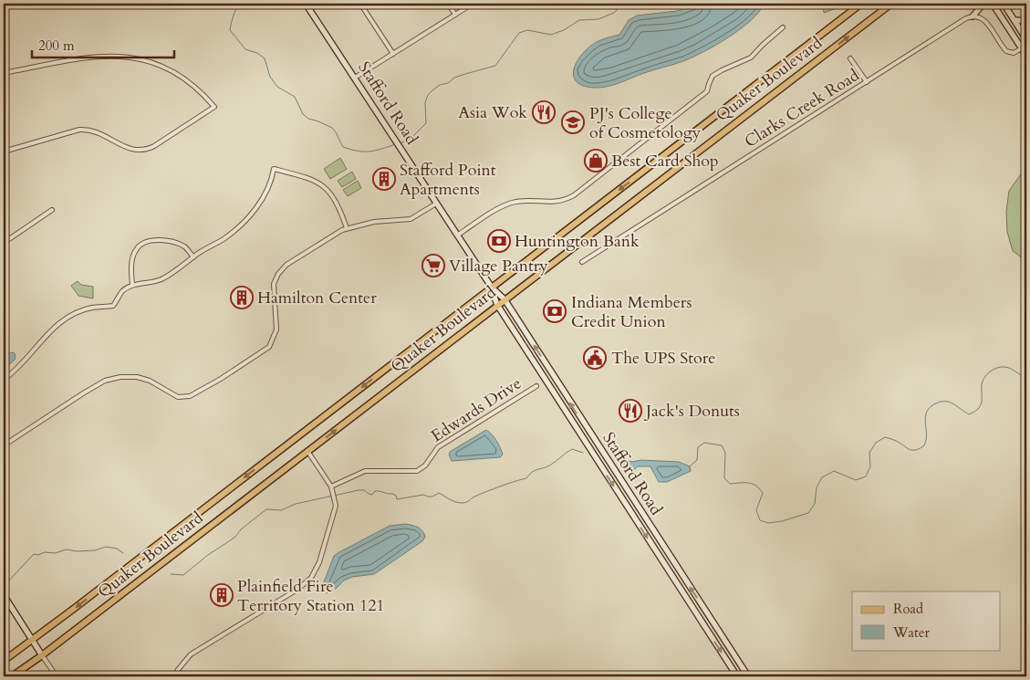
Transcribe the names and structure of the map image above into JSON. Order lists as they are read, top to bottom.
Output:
{
  "streets": {
    "main road": ["Quaker Boulevard", "Stafford Road"],
    "street": ["Clarks Creek Road", "Edwards Drive"]
  },
  "crossings": [
    ["Quaker Boulevard", "Stafford Road"]
  ],
  "places": {
    "restaurant": ["Asia Wok", "Jack's Donuts"],
    "school or university": ["PJ's College of Cosmetology"],
    "shop": ["Best Card Shop"],
    "building": ["Stafford Point Apartments", "Hamilton Center", "Plainfield Fire Territory Station 121"],
    "bank": ["Huntington Bank", "Indiana Members Credit Union"],
    "supermarket": ["Village Pantry"],
    "public building": ["The UPS Store"]
  },
  "legend": ["Road", "Water"],
  "scale_bar": "200 m"
}
